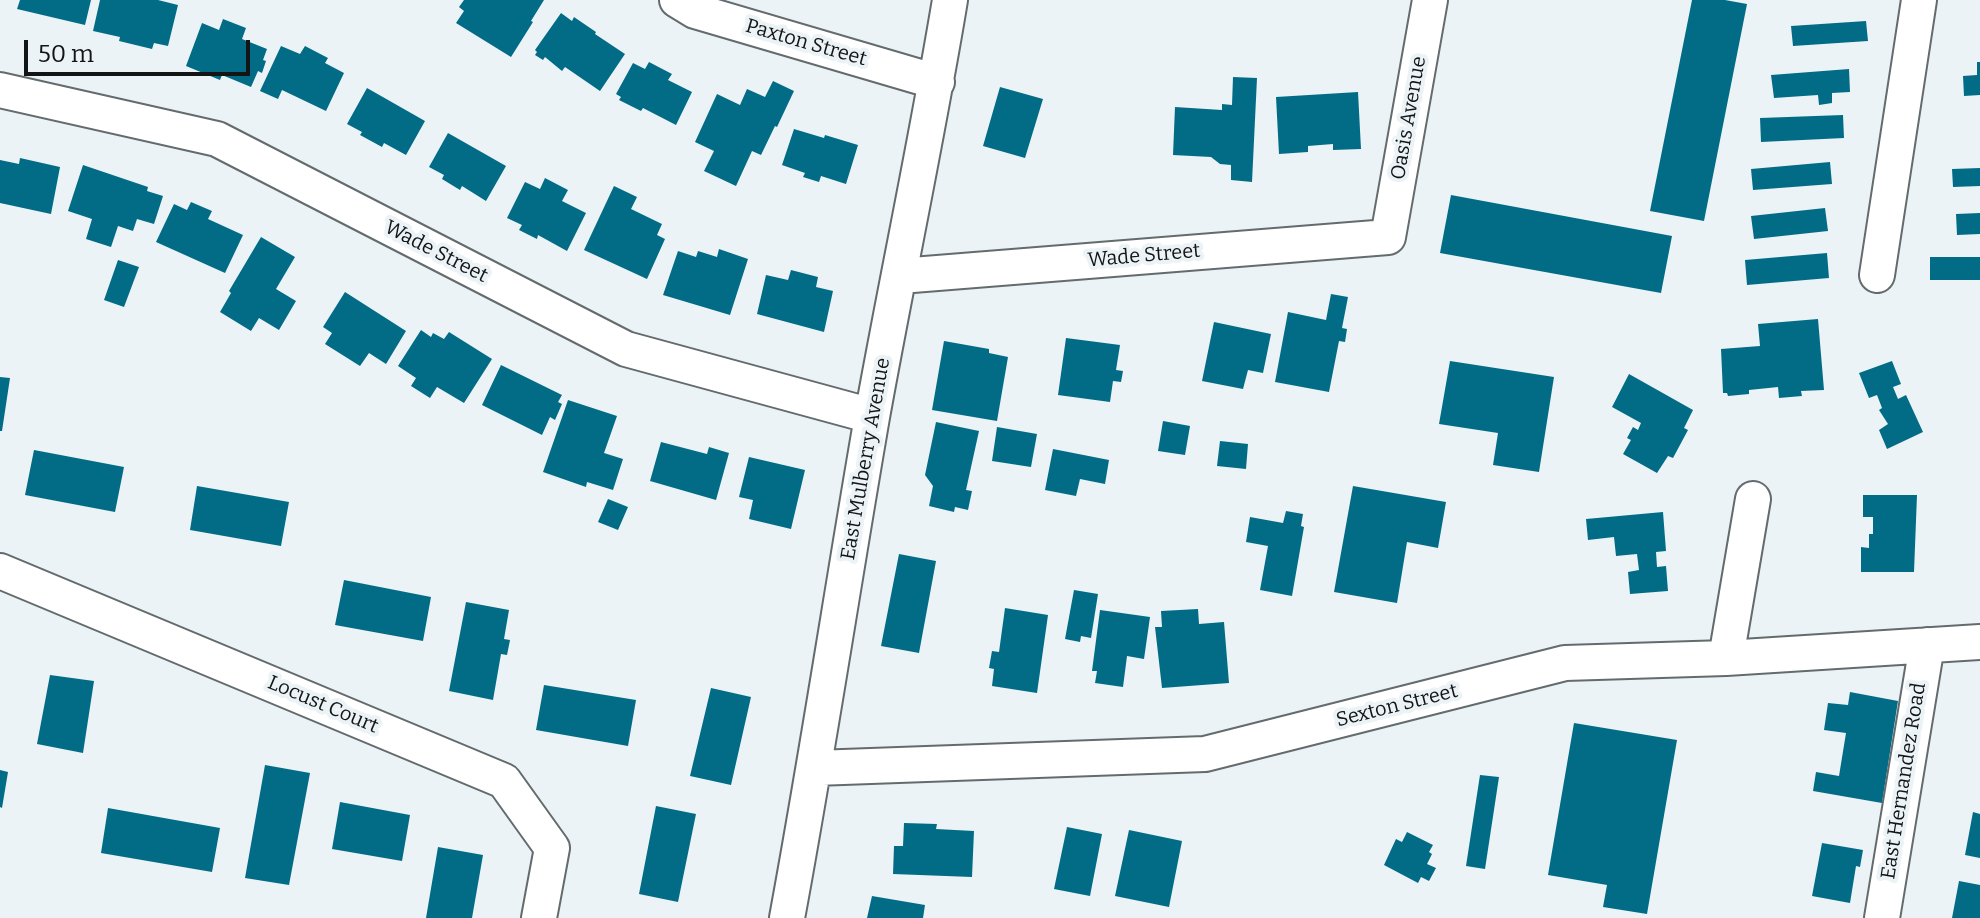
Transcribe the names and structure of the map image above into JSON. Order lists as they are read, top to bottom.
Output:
{
  "streets": {
    "street": [
      "Paxton Street",
      "Oasis Avenue",
      "Wade Street",
      "East Mulberry Avenue",
      "Locust Court",
      "Sexton Street",
      "East Hernandez Road"
    ]
  },
  "crossings": [
    ["Paxton Street", "East Mulberry Avenue"],
    ["Oasis Avenue", "Wade Street"],
    ["Wade Street", "East Mulberry Avenue"],
    ["East Mulberry Avenue", "Sexton Street"],
    ["Sexton Street", "East Hernandez Road"]
  ],
  "scale_bar": "50 m"
}
